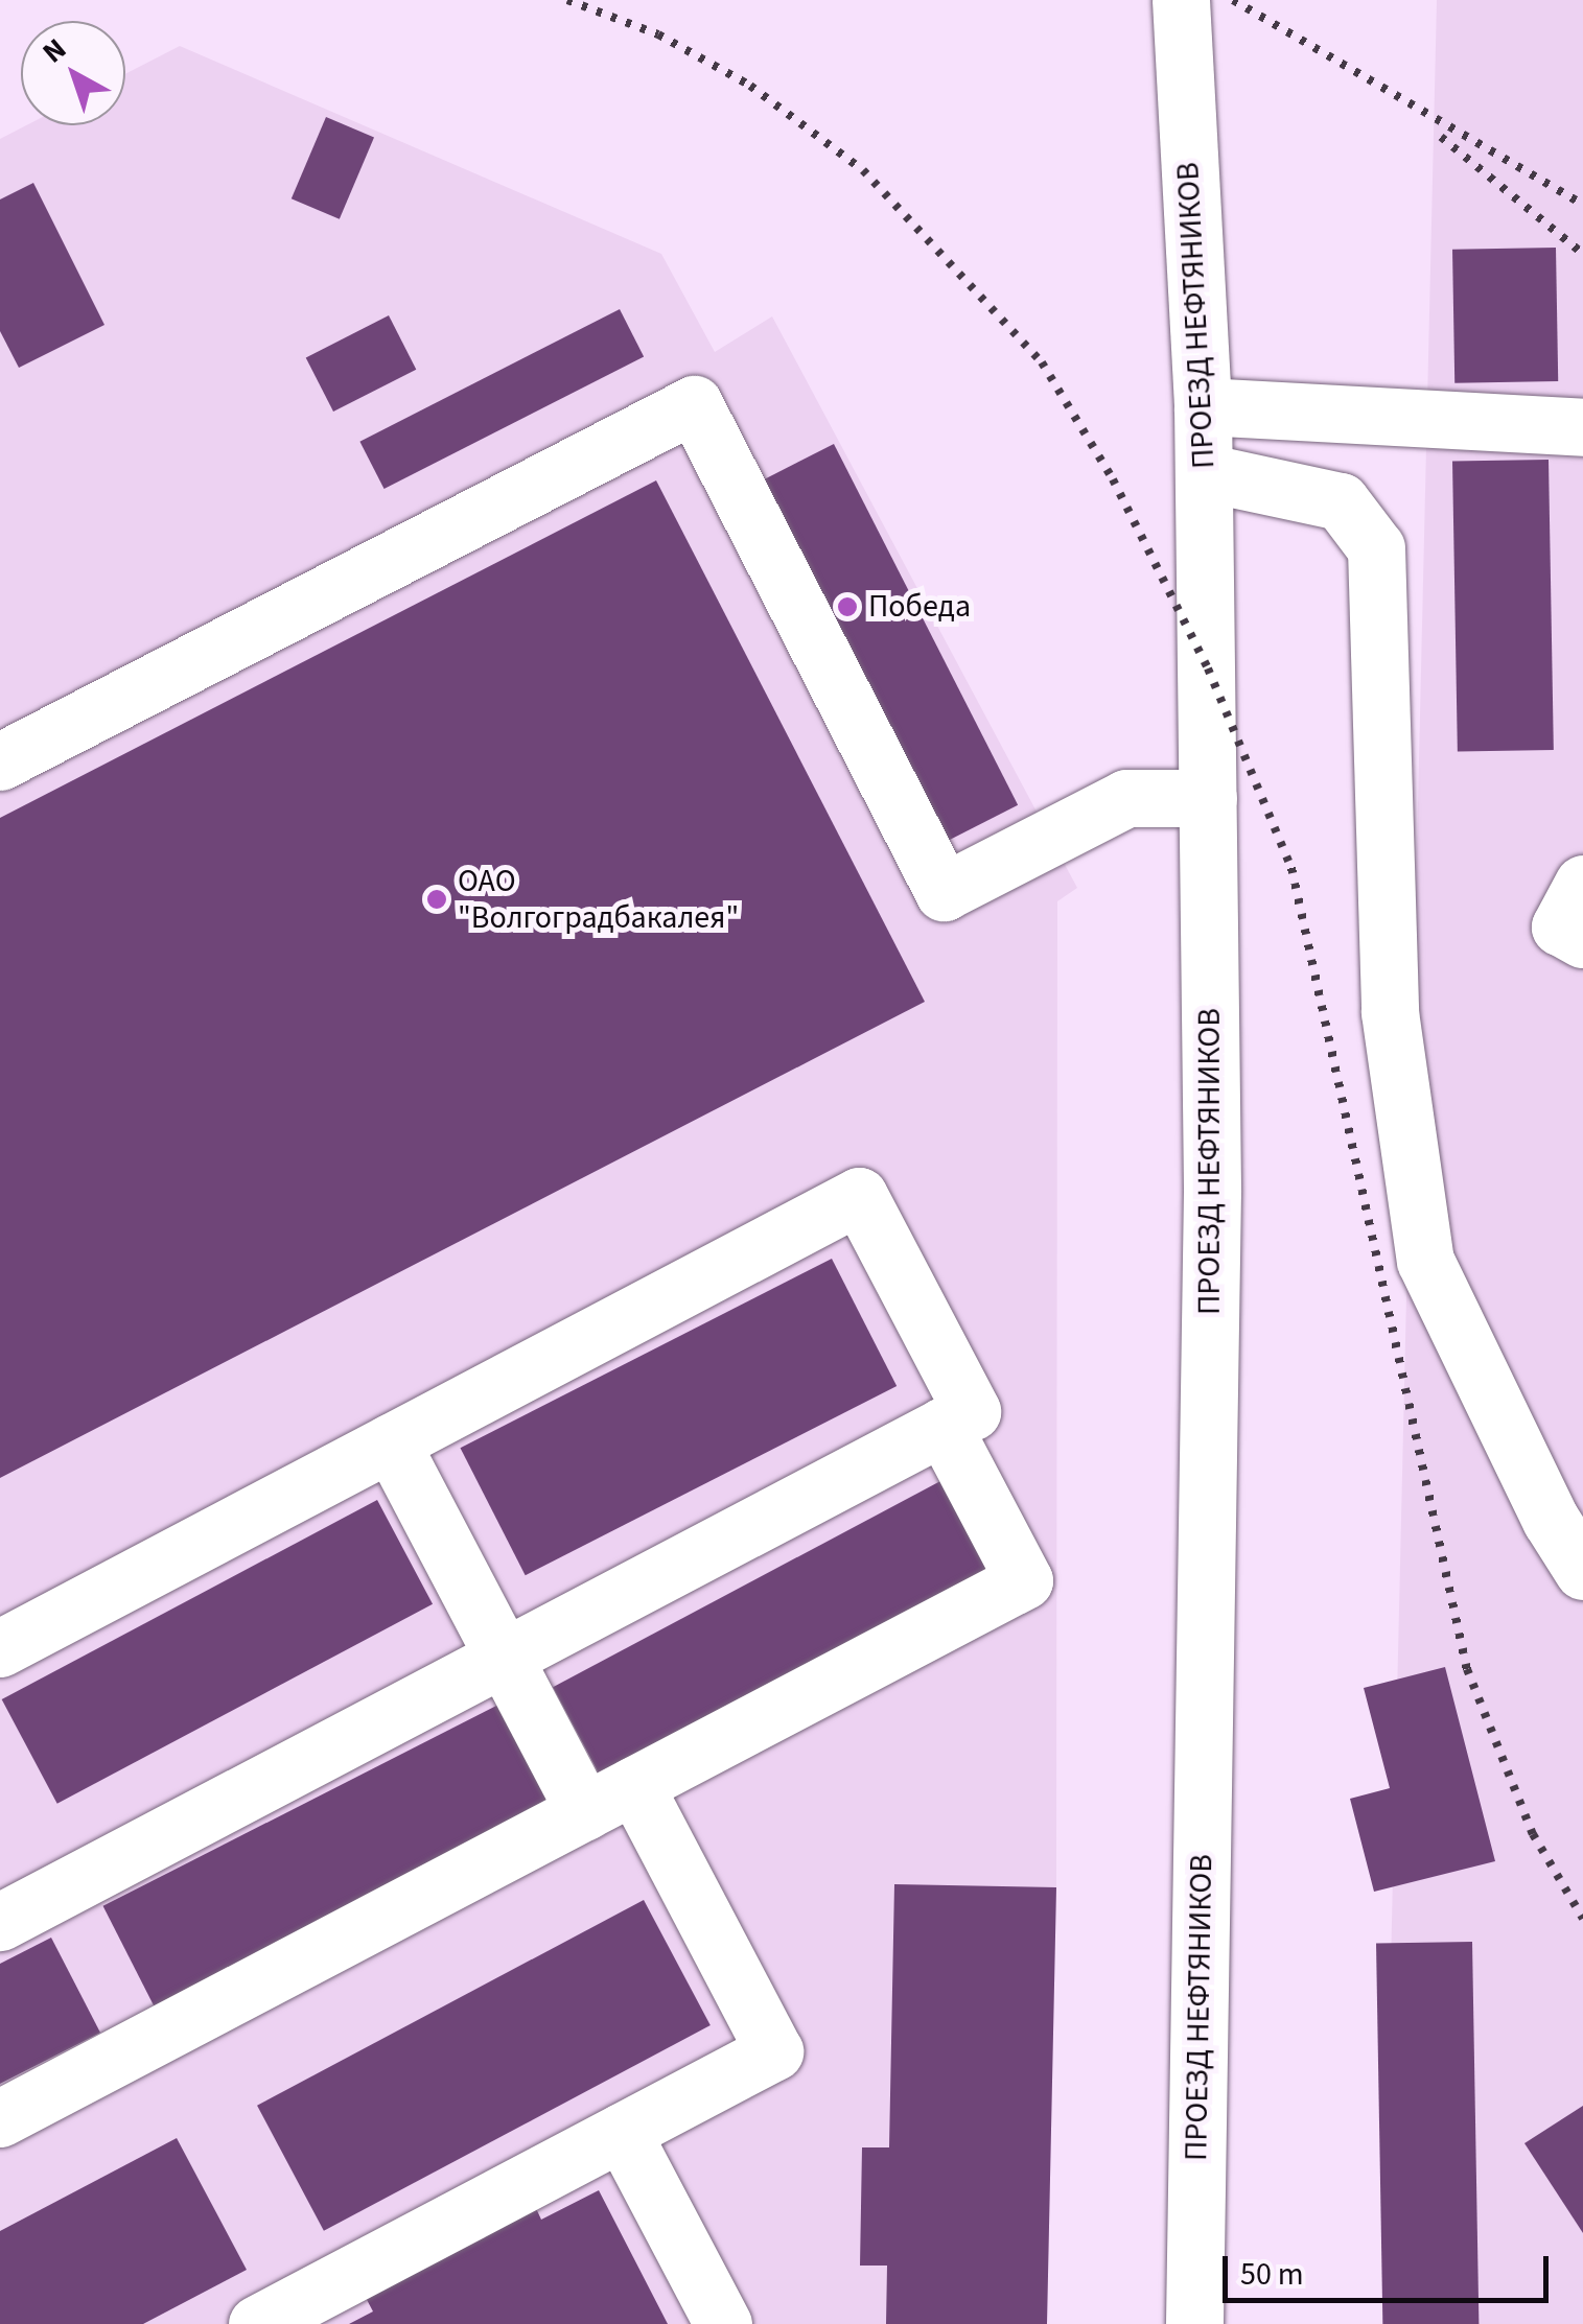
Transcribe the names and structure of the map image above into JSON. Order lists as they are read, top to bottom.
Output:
{
  "streets": {
    "street": ["ПРОЕЗД НЕФТЯНИКОВ"]
  },
  "places": ["Победа", "ОАО \"Волгоградбакалея\""],
  "scale_bar": "50 m",
  "north": "top left"
}
